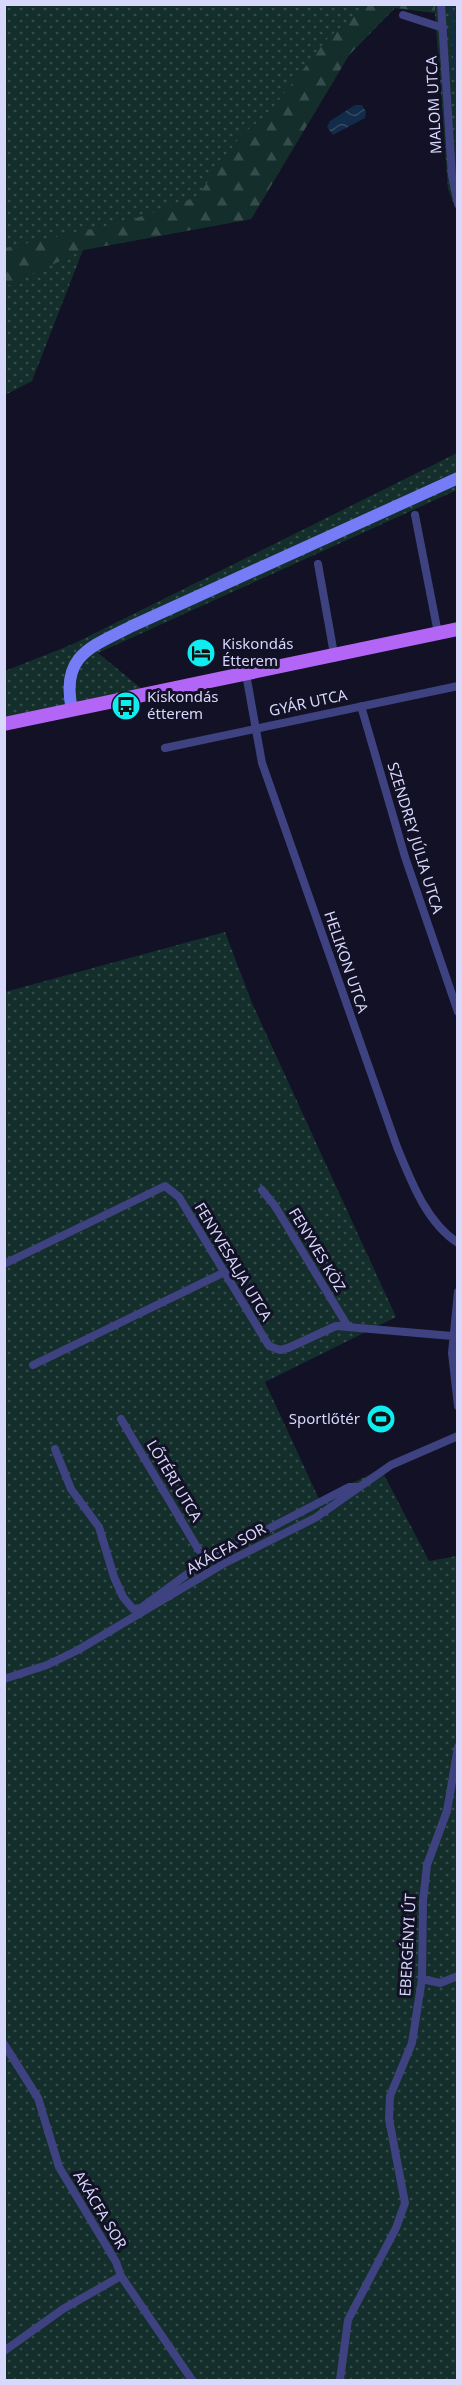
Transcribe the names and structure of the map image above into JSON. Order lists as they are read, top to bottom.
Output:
{
  "streets": {
    "street": [
      "MALOM UTCA",
      "GYÁR UTCA",
      "SZENDREY JÚLIA UTCA",
      "HELIKON UTCA",
      "FENYVES KÖZ",
      "FENYVESALJA UTCA",
      "LŐTÉRI UTCA",
      "AKÁCFA SOR",
      "EBERGÉNYI ÚT"
    ]
  },
  "crossings": [
    ["GYÁR UTCA", "SZENDREY JÚLIA UTCA"],
    ["GYÁR UTCA", "HELIKON UTCA"],
    ["FENYVES KÖZ", "FENYVESALJA UTCA"]
  ],
  "places": {
    "hotel": ["Kiskondás Étterem"],
    "bus stop": ["Kiskondás étterem"],
    "sports": ["Sportlőtér"]
  }
}
